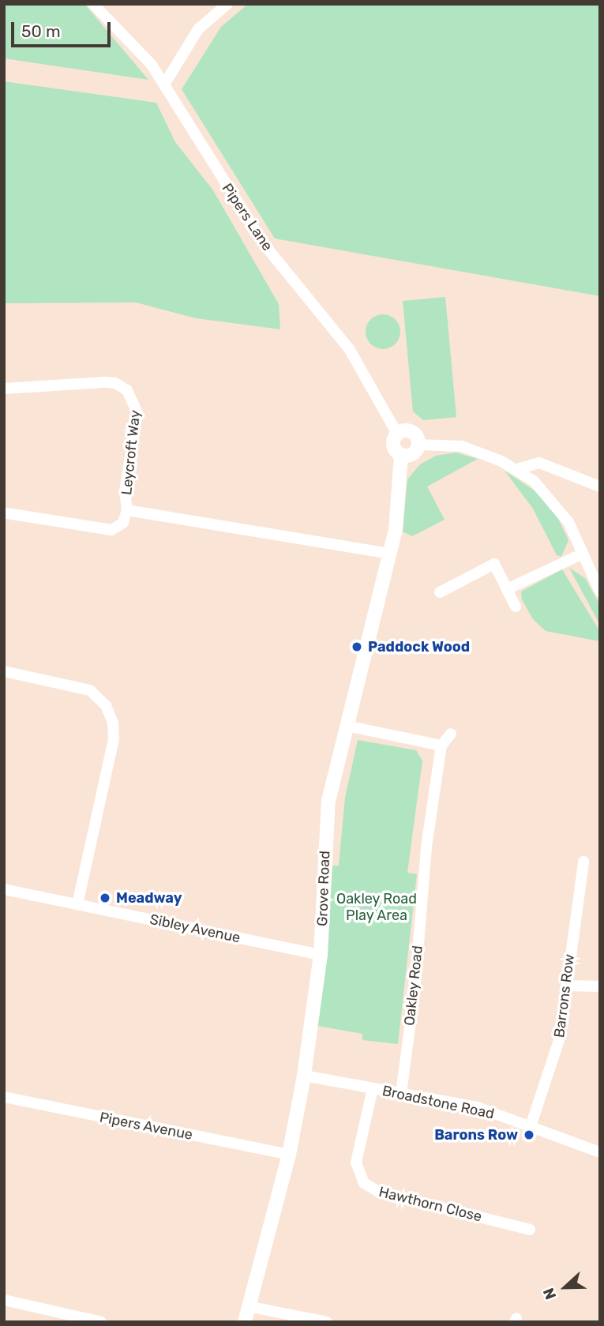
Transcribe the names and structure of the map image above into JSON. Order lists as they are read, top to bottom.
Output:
{
  "streets": {
    "street": [
      "Pipers Lane",
      "Leycroft Way",
      "Grove Road",
      "Sibley Avenue",
      "Oakley Road",
      "Barrons Row",
      "Broadstone Road",
      "Pipers Avenue",
      "Hawthorn Close"
    ]
  },
  "crossings": [
    ["Pipers Lane", "Grove Road"],
    ["Grove Road", "Sibley Avenue"],
    ["Grove Road", "Broadstone Road"],
    ["Grove Road", "Pipers Avenue"],
    ["Oakley Road", "Broadstone Road"],
    ["Barrons Row", "Broadstone Road"],
    ["Broadstone Road", "Hawthorn Close"]
  ],
  "parks": ["Oakley Road Play Area"],
  "places": ["Paddock Wood", "Meadway", "Barons Row"],
  "scale_bar": "50 m",
  "north": "left"
}
